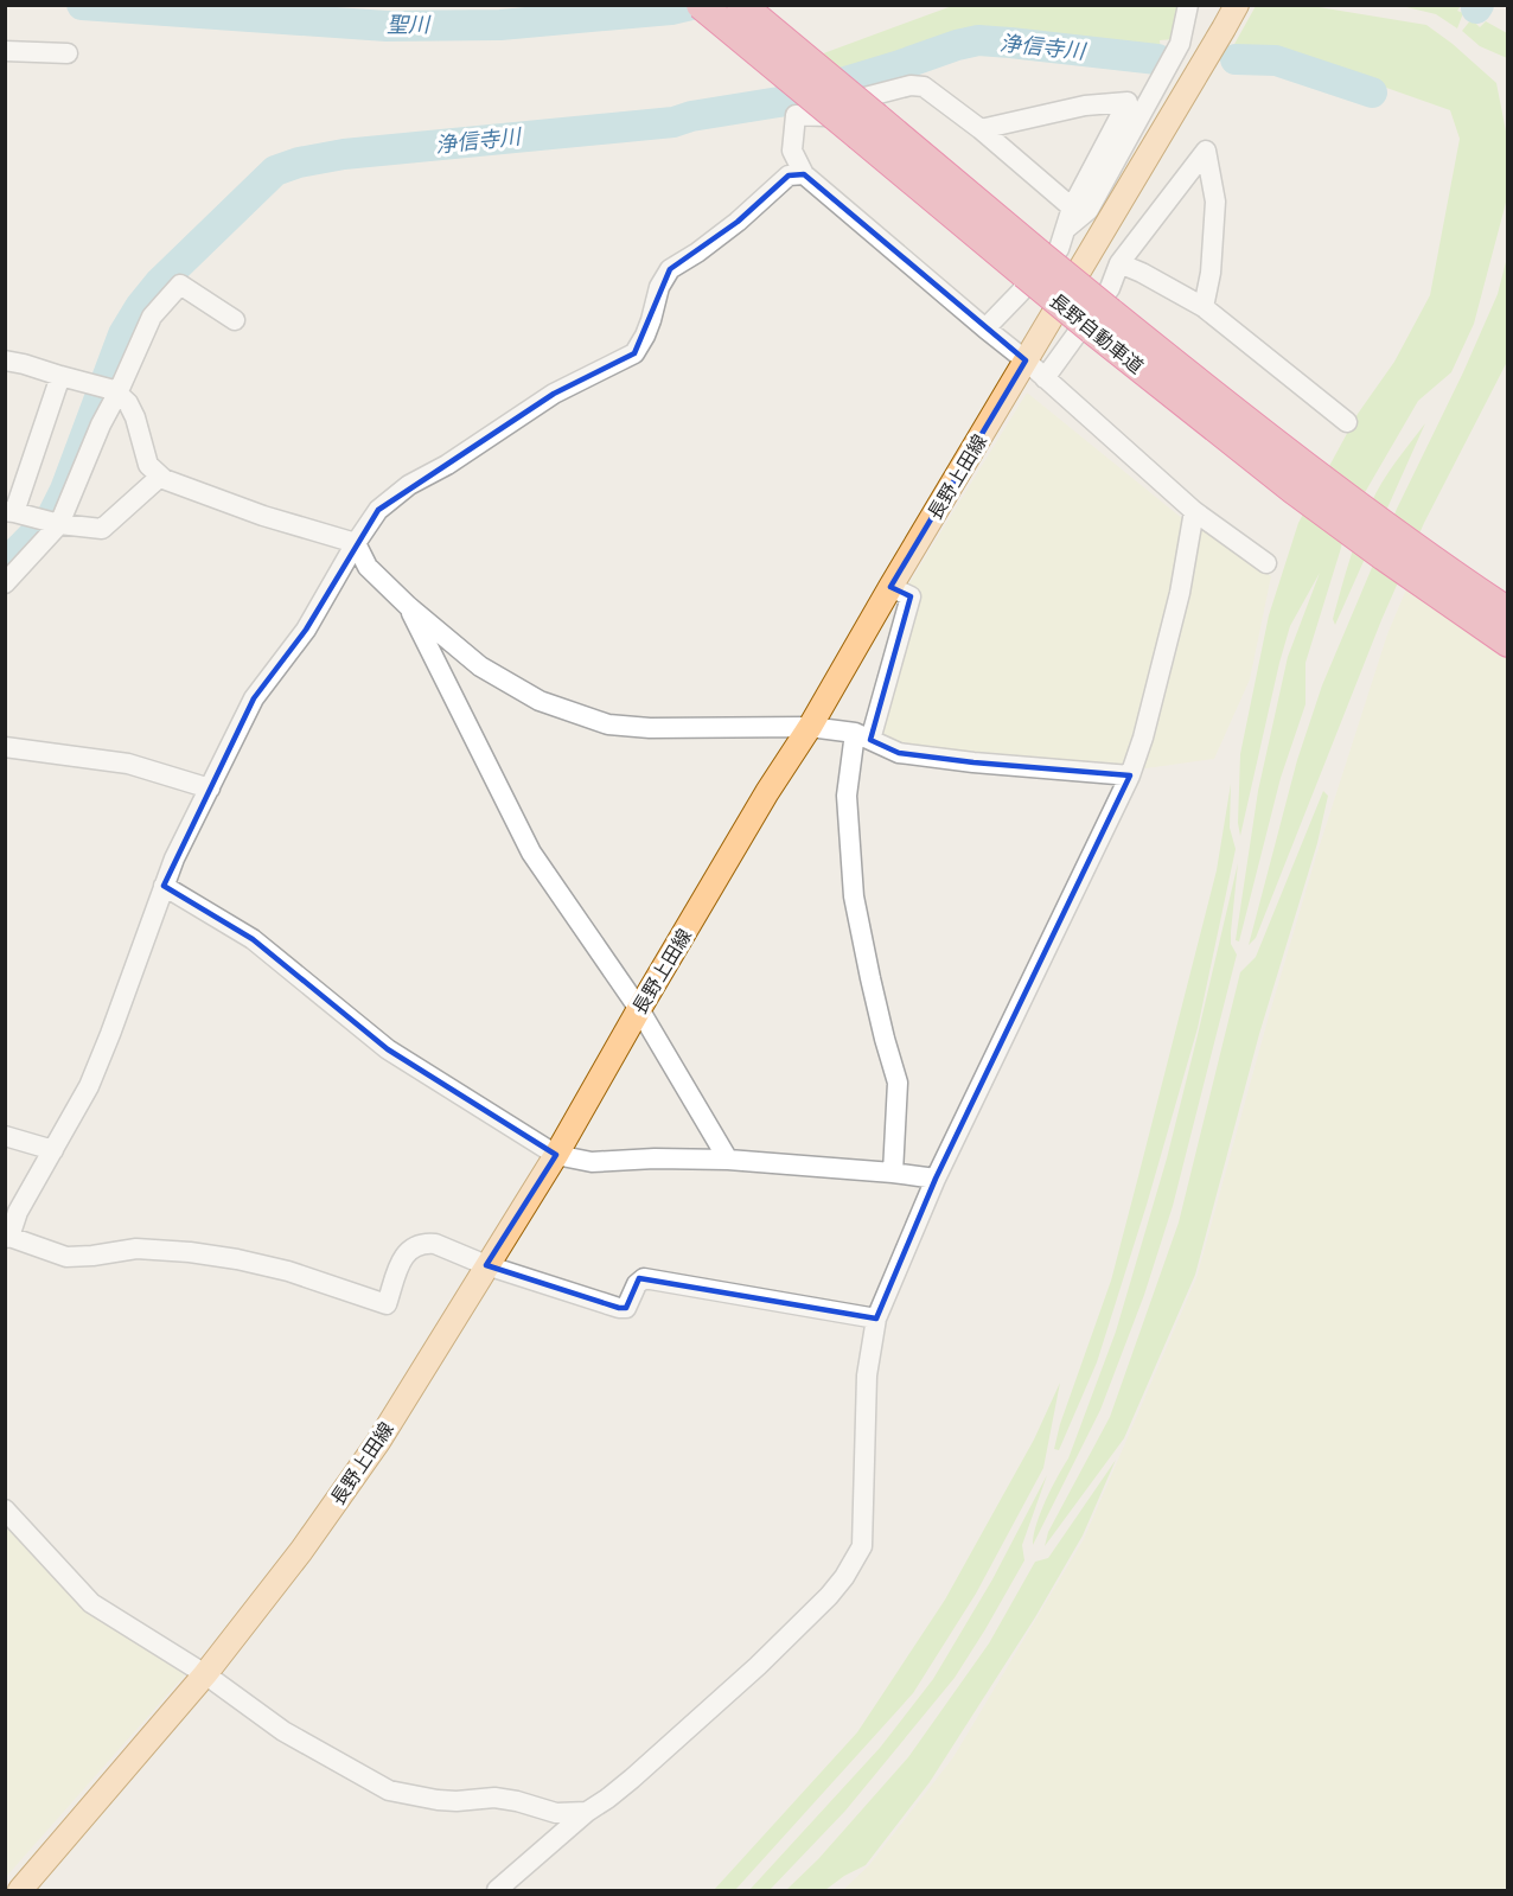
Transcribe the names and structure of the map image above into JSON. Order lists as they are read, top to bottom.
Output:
{
  "streets": {
    "highway": ["長野自動車道"],
    "main road": ["長野上田線"]
  },
  "water": ["聖川", "浄信寺川"]
}
